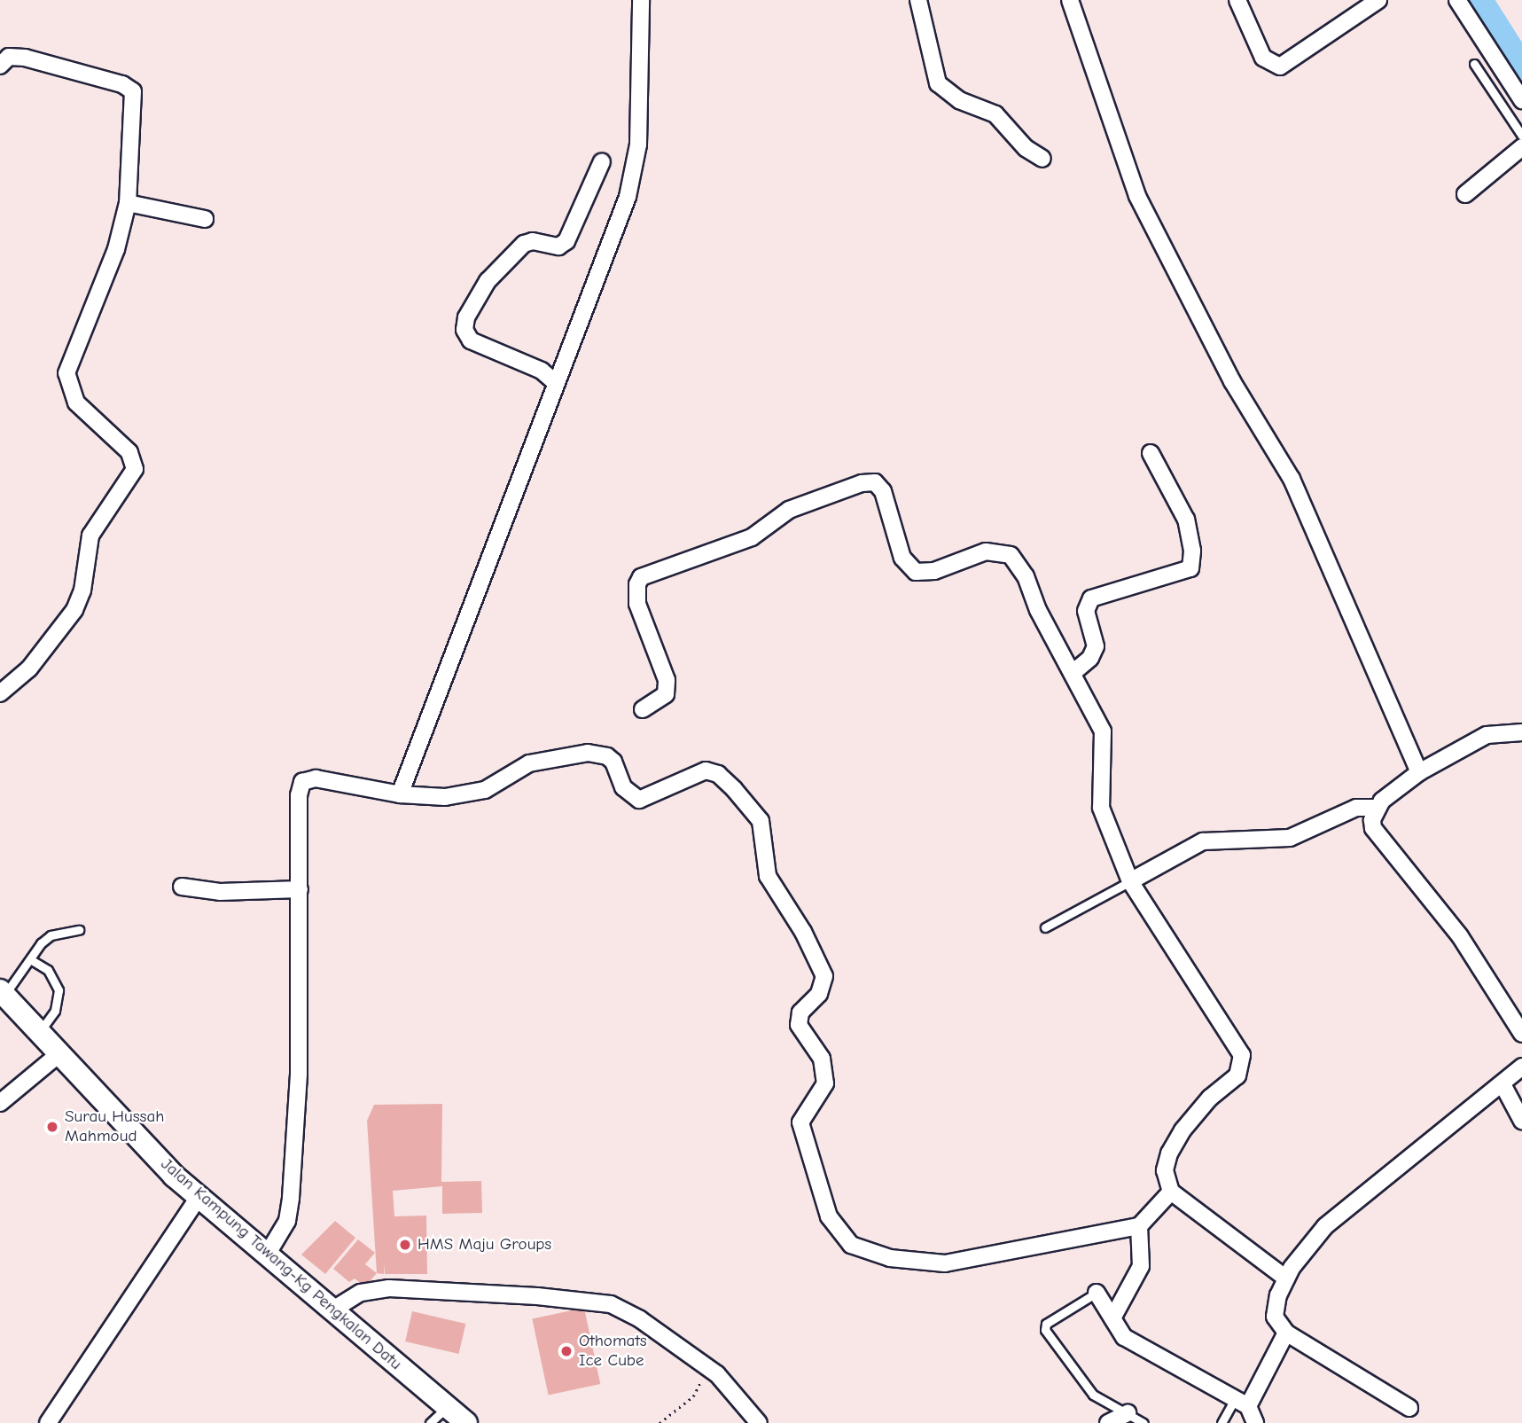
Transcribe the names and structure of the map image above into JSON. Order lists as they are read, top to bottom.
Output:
{
  "streets": {
    "street": ["Jalan Kampung Tawang-Kg Pengkalan Datu"]
  },
  "places": ["Surau Hussah Mahmoud", "HMS Maju Groups", "Othomats Ice Cube"]
}
